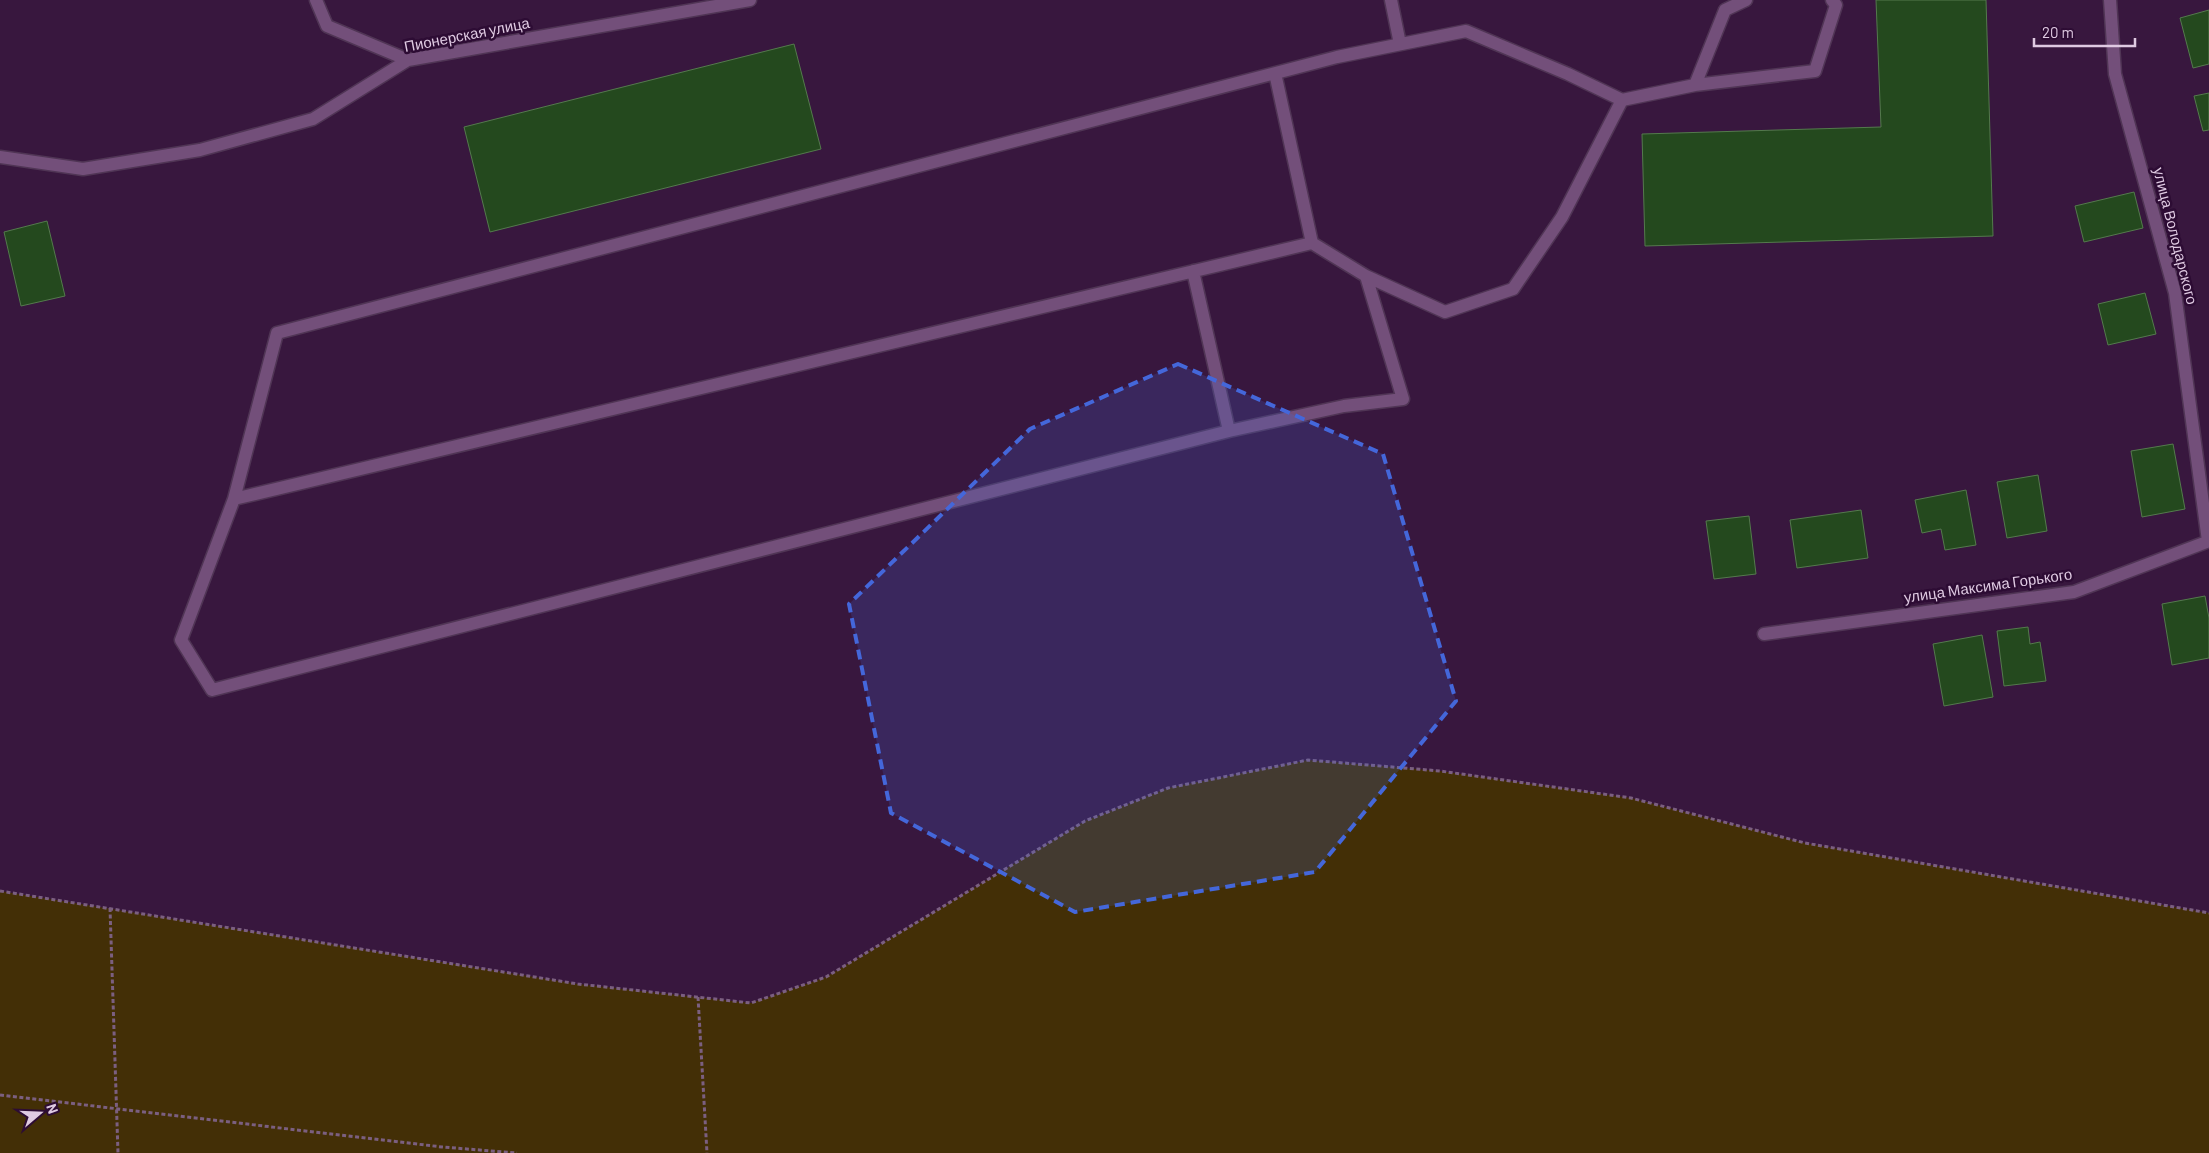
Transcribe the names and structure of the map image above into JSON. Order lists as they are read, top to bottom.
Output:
{
  "streets": {
    "street": ["Пионерская улица", "улица Володарского", "улица Максима Горького"]
  },
  "crossings": [
    ["улица Володарского", "улица Максима Горького"]
  ],
  "scale_bar": "20 m",
  "north": "right"
}
